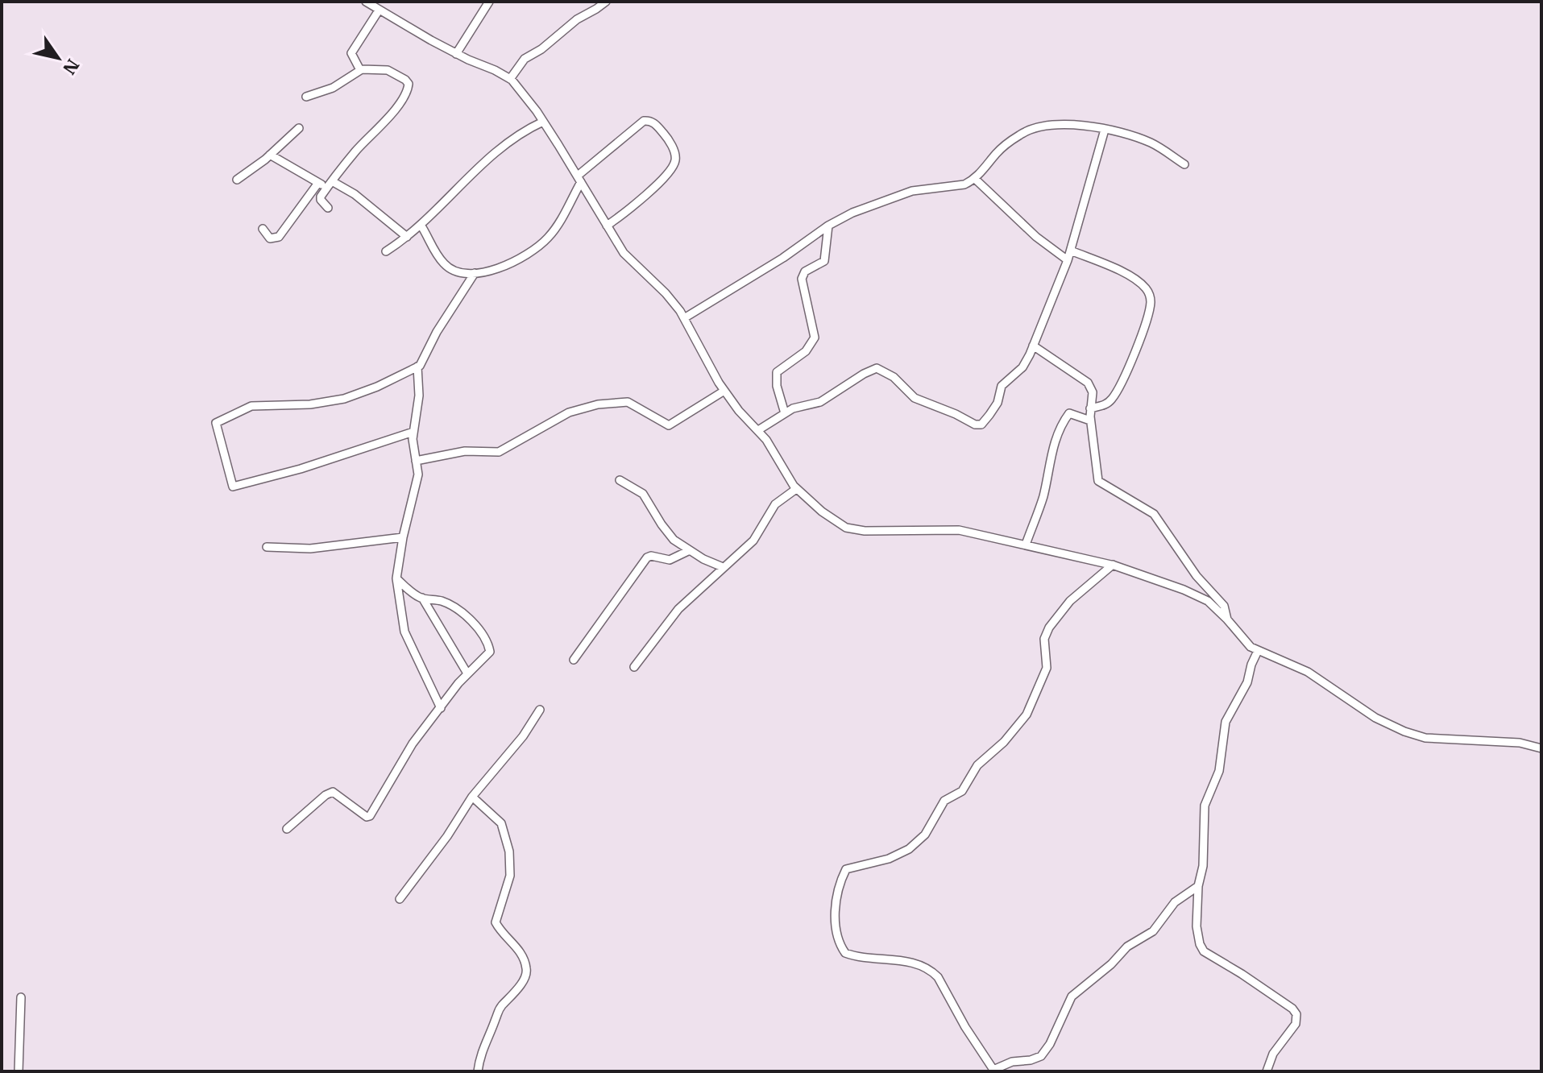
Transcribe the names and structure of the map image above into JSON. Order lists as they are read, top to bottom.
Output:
{
  "north": "bottom right"
}
